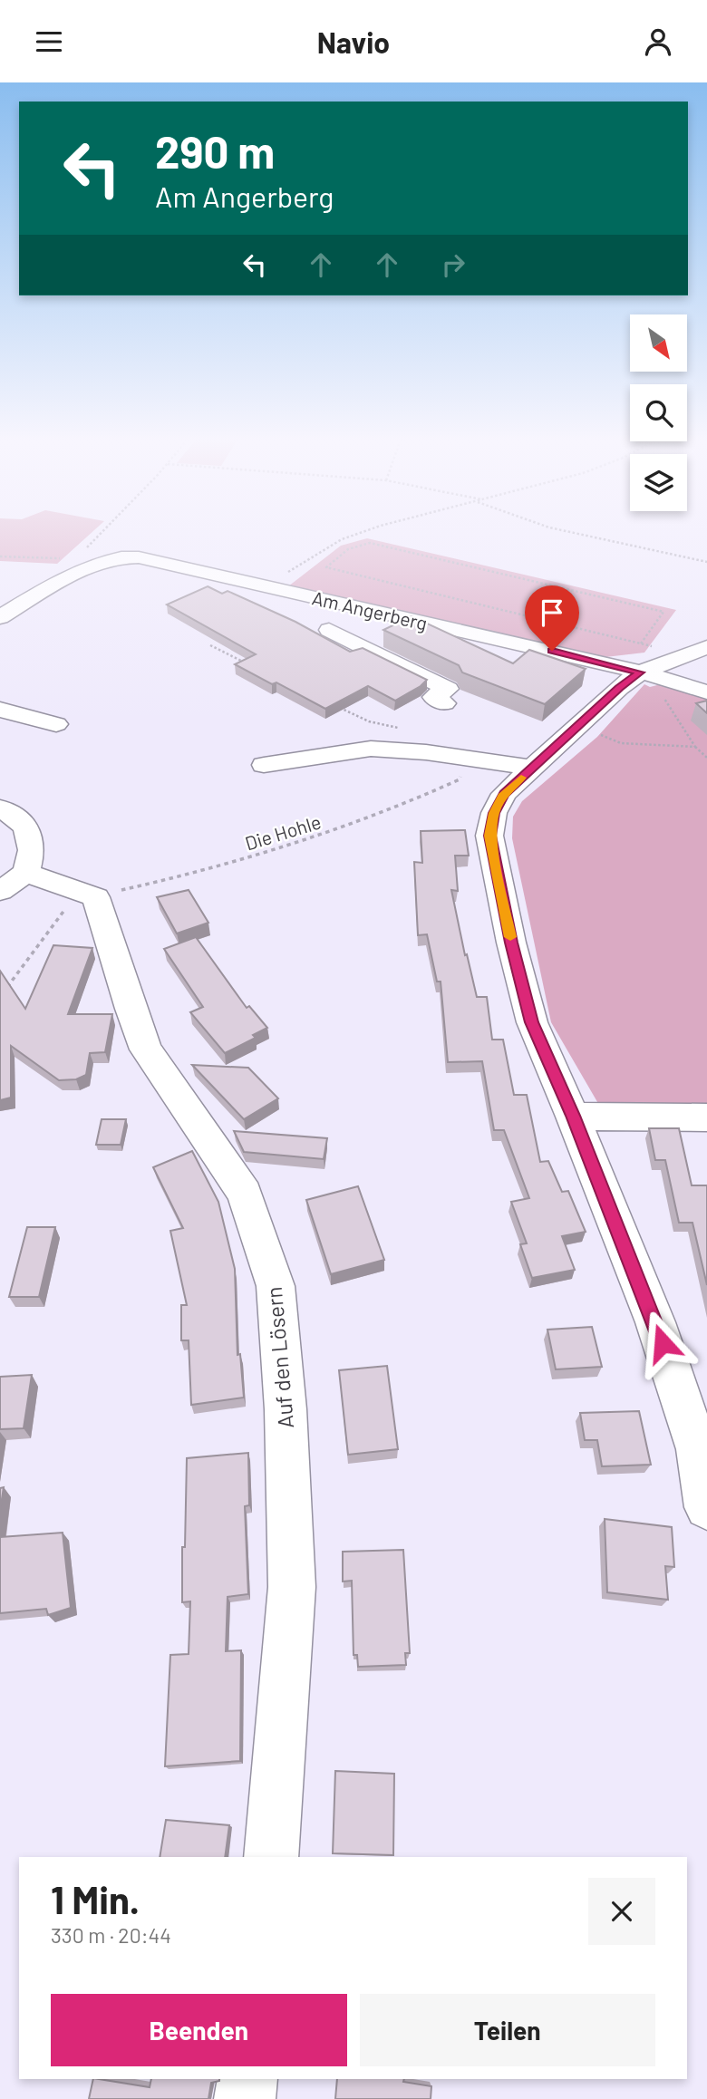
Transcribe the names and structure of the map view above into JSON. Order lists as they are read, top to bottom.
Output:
{
  "streets": {
    "street": ["Am Angerberg", "Auf den Lösern"],
    "path": ["Die Hohle"]
  },
  "crossings": [
    ["Die Hohle", "Auf den Lösern"]
  ],
  "north": "bottom right",
  "page": {
    "header": "Navio",
    "turn": ["290 m", "Am Angerberg"],
    "heading": ["1 Min.", "330 m · 20:44"],
    "buttons": ["Beenden", "Teilen"]
  }
}
